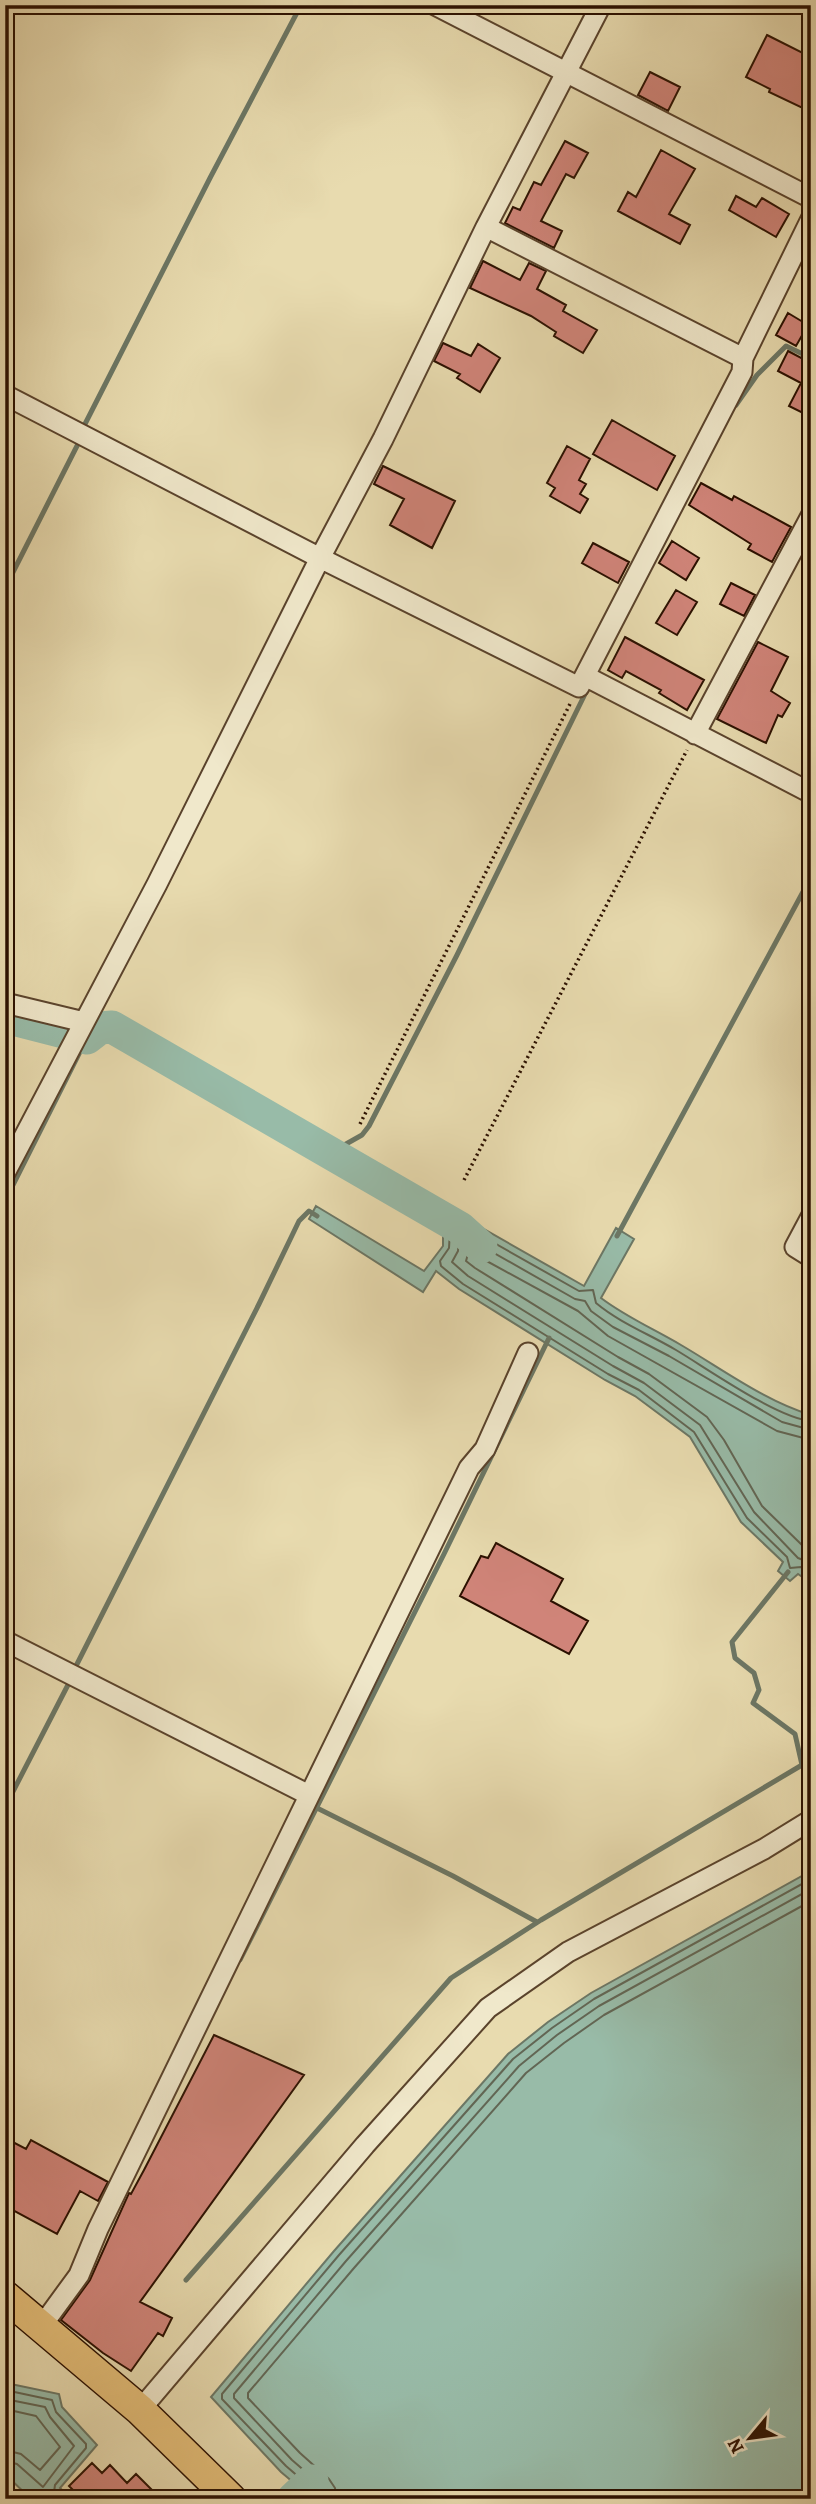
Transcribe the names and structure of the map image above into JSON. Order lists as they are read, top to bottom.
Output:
{
  "north": "bottom left"
}
